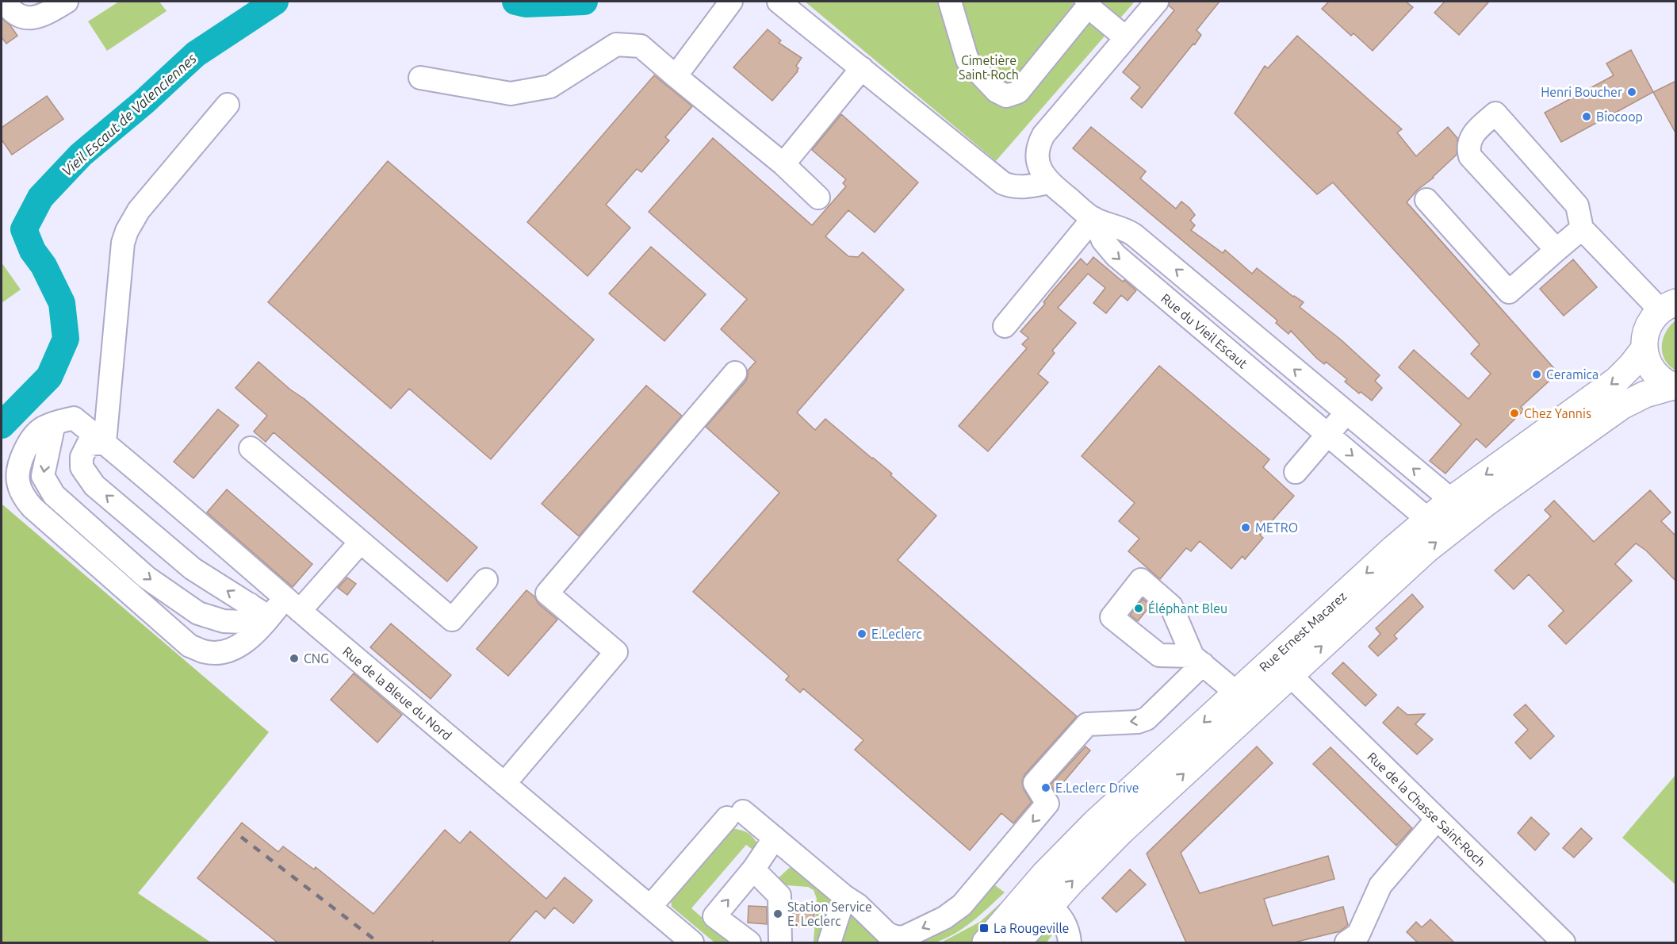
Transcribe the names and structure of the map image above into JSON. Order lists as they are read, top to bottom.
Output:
{
  "streets": {
    "main road": ["Rue Ernest Macarez"],
    "street": ["Rue du Vieil Escaut", "Rue de la Bleue du Nord", "Rue de la Chasse Saint-Roch"]
  },
  "crossings": [
    ["Rue du Vieil Escaut", "Rue Ernest Macarez"],
    ["Rue Ernest Macarez", "Rue de la Chasse Saint-Roch"]
  ],
  "water": ["Vieil Escaut de Valenciennes"],
  "parks": ["Cimetière Saint-Roch"],
  "places": {
    "other": [
      "Henri Boucher",
      "Biocoop",
      "Ceramica",
      "Chez Yannis",
      "METRO",
      "Éléphant Bleu",
      "E.Leclerc",
      "CNG",
      "E.Leclerc Drive",
      "Station Service E. Leclerc"
    ],
    "transit": ["La Rougeville"]
  }
}
